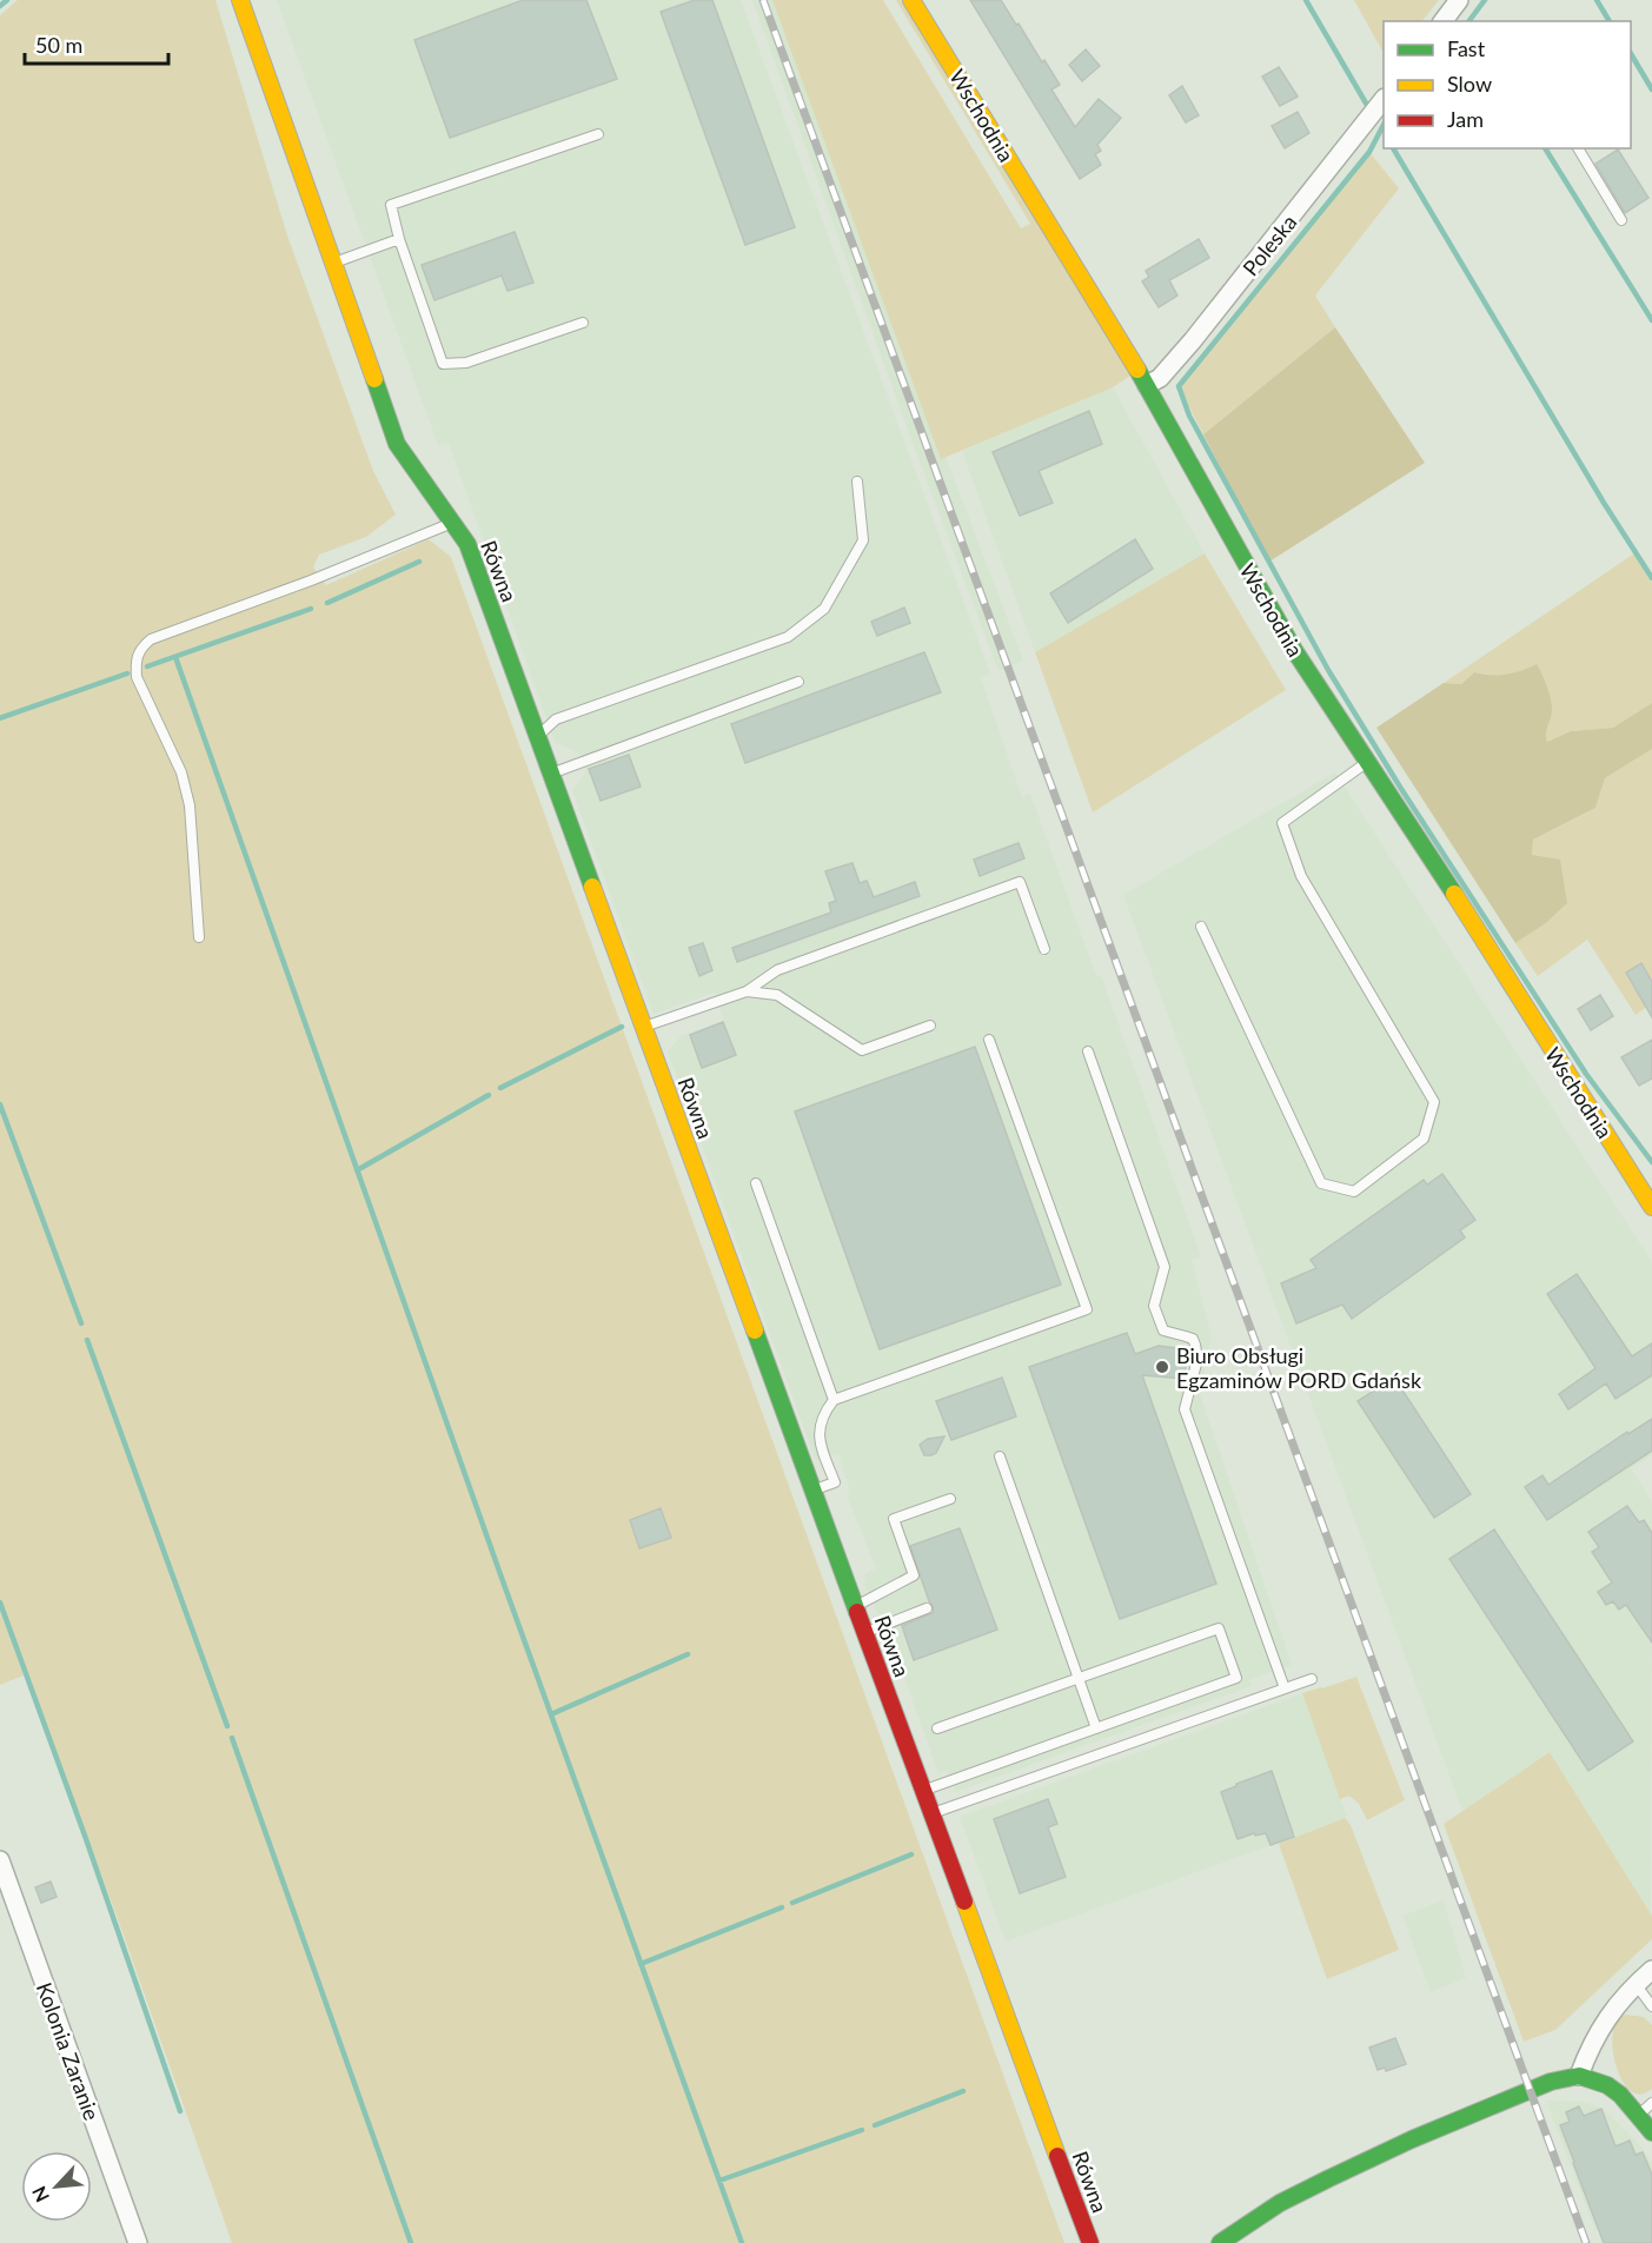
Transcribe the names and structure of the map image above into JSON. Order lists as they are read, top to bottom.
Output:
{
  "streets": {
    "street": [
      "Wschodnia",
      "Poleska",
      "Równa",
      "Kolonia Zaranie"
    ]
  },
  "crossings": [
    ["Wschodnia", "Poleska"]
  ],
  "places": ["Biuro Obsługi Egzaminów PORD Gdańsk"],
  "legend": ["Fast", "Slow", "Jam"],
  "scale_bar": "50 m",
  "north": "bottom left"
}
